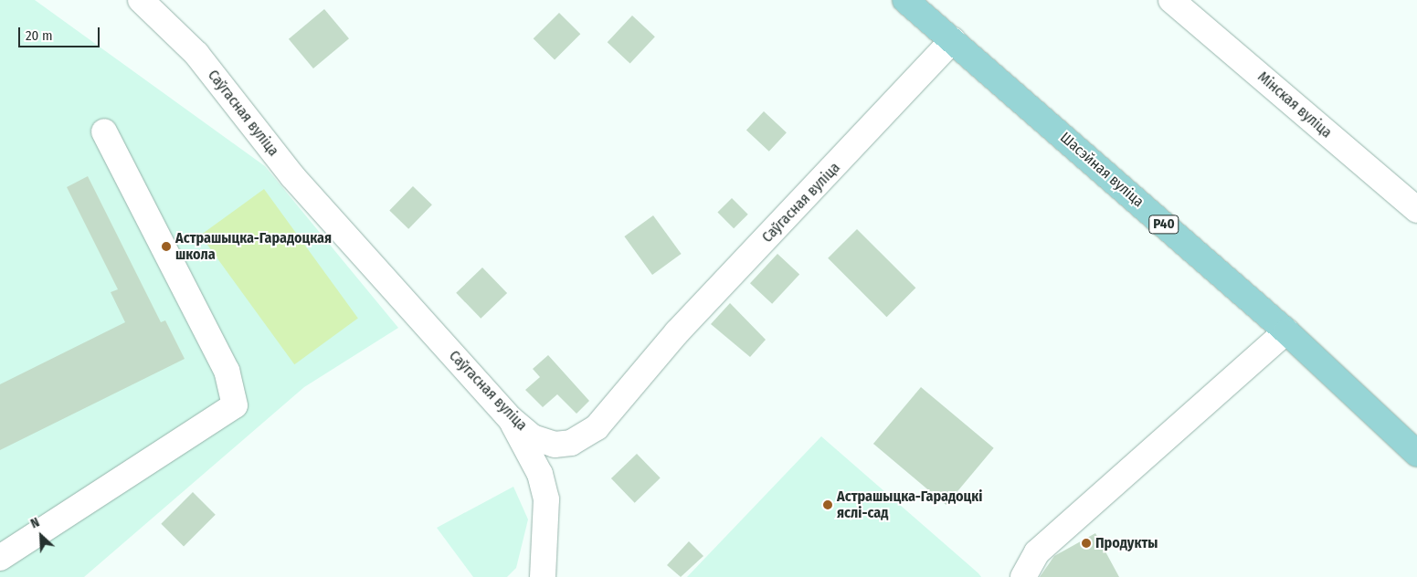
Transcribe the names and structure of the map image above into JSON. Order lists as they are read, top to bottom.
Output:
{
  "streets": {
    "main road": ["Шасэйная вуліца", "Р40"],
    "street": ["Мінская вуліца", "Саўгасная вуліца"]
  },
  "crossings": [
    ["Саўгасная вуліца", "Шасэйная вуліца"]
  ],
  "places": ["Астрашыцка-Гарадоцкая школа", "Астрашыцка-Гарадоцкі яслі-сад", "Продукты"],
  "scale_bar": "20 m",
  "north": "top left"
}
